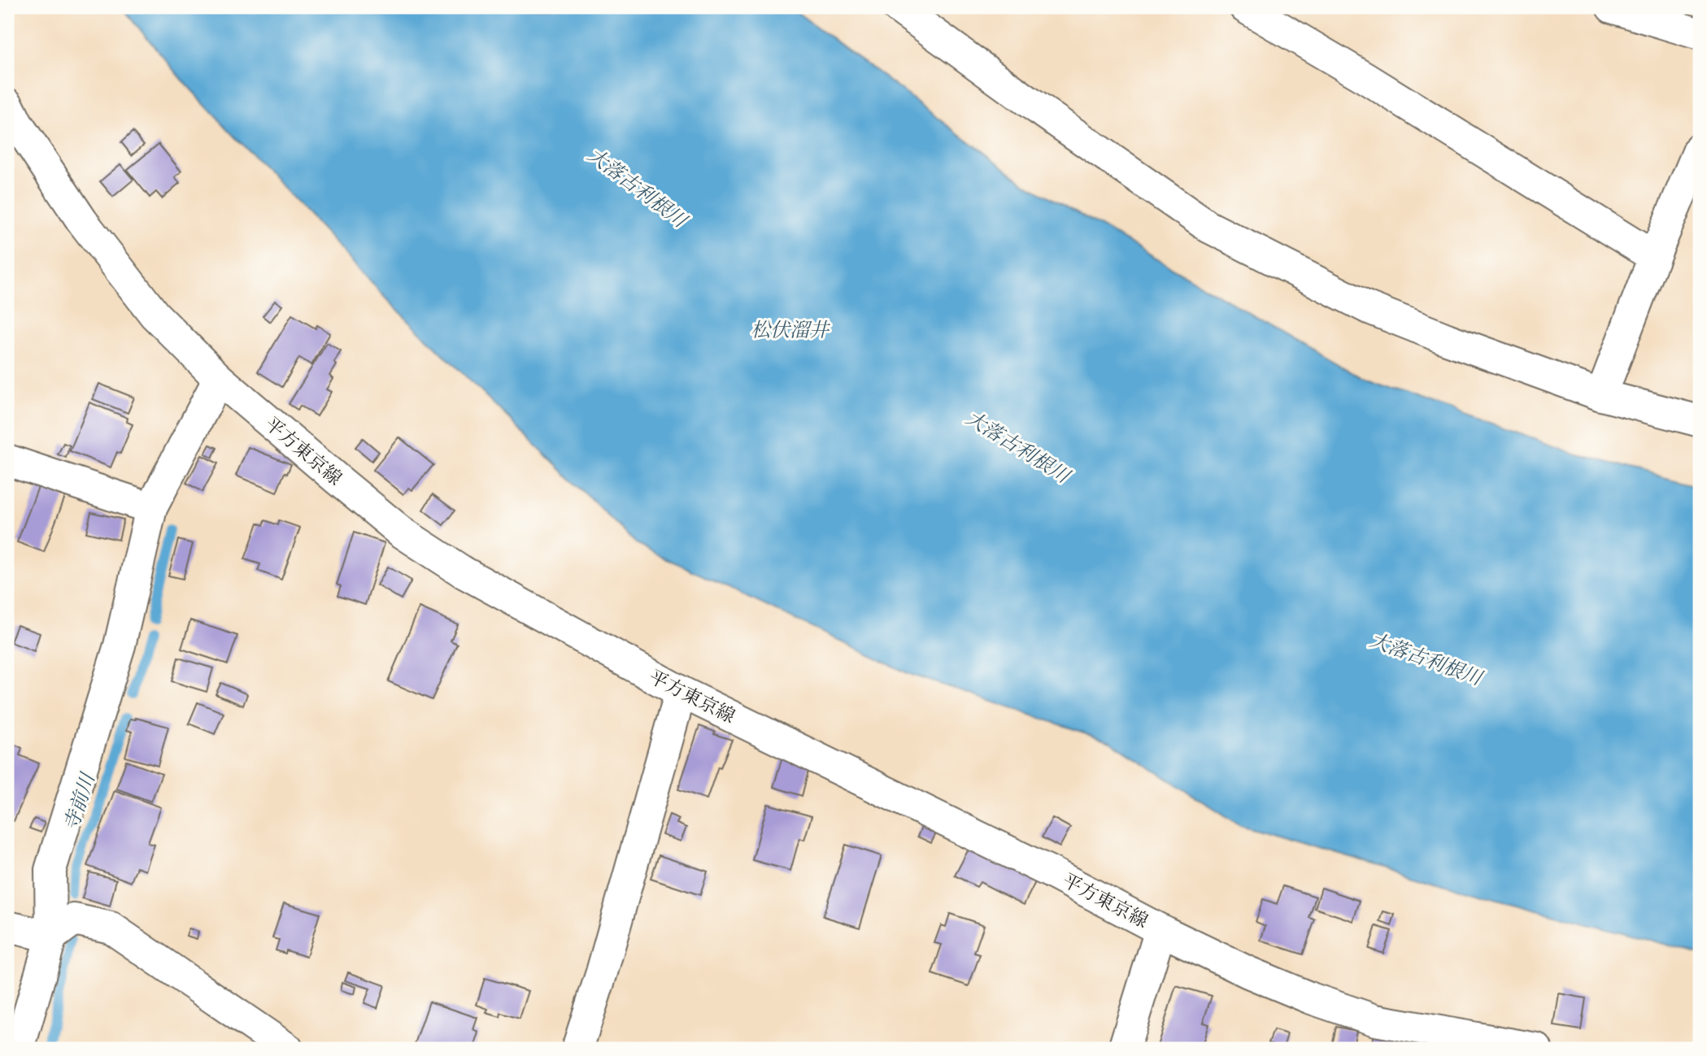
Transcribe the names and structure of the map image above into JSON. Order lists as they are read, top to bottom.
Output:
{
  "streets": {
    "street": ["平方東京線"]
  },
  "water": ["大落古利根川", "松伏溜井", "寺前川"]
}
